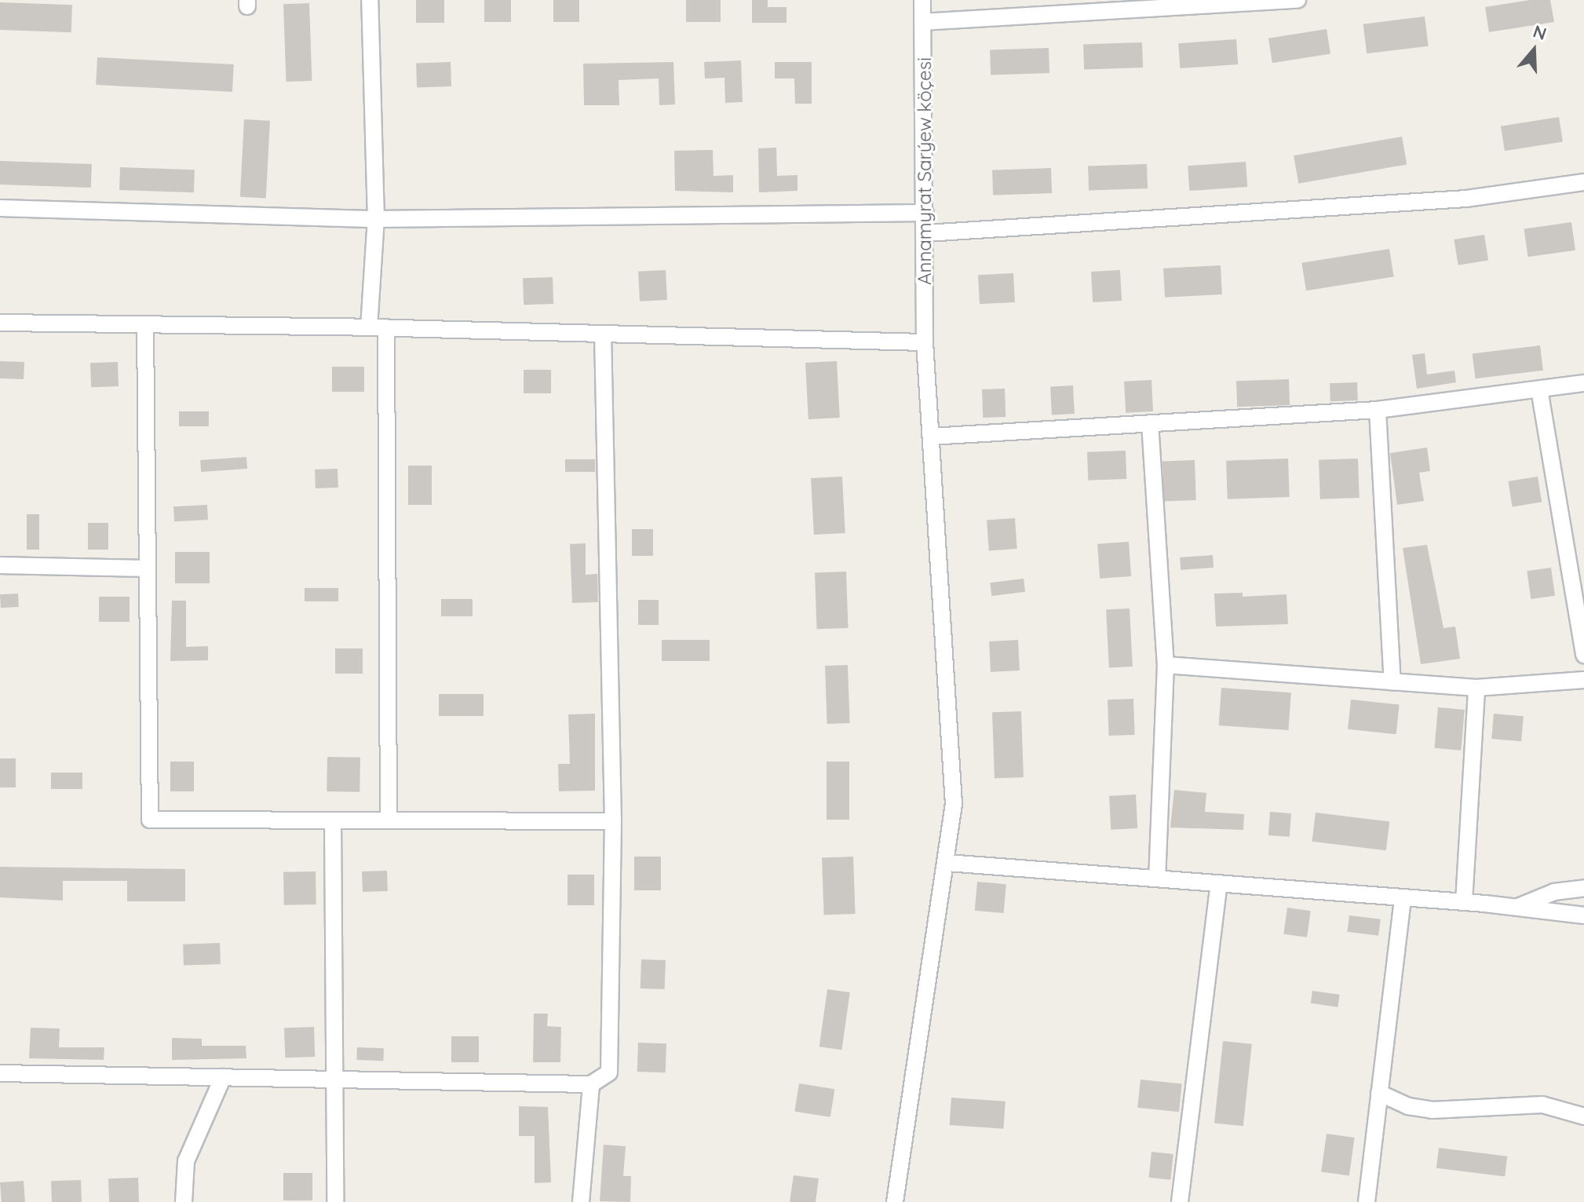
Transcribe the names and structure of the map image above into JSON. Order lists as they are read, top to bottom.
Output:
{
  "streets": {
    "street": ["Annamyrat Sarýew köçesi"]
  },
  "north": "top"
}
